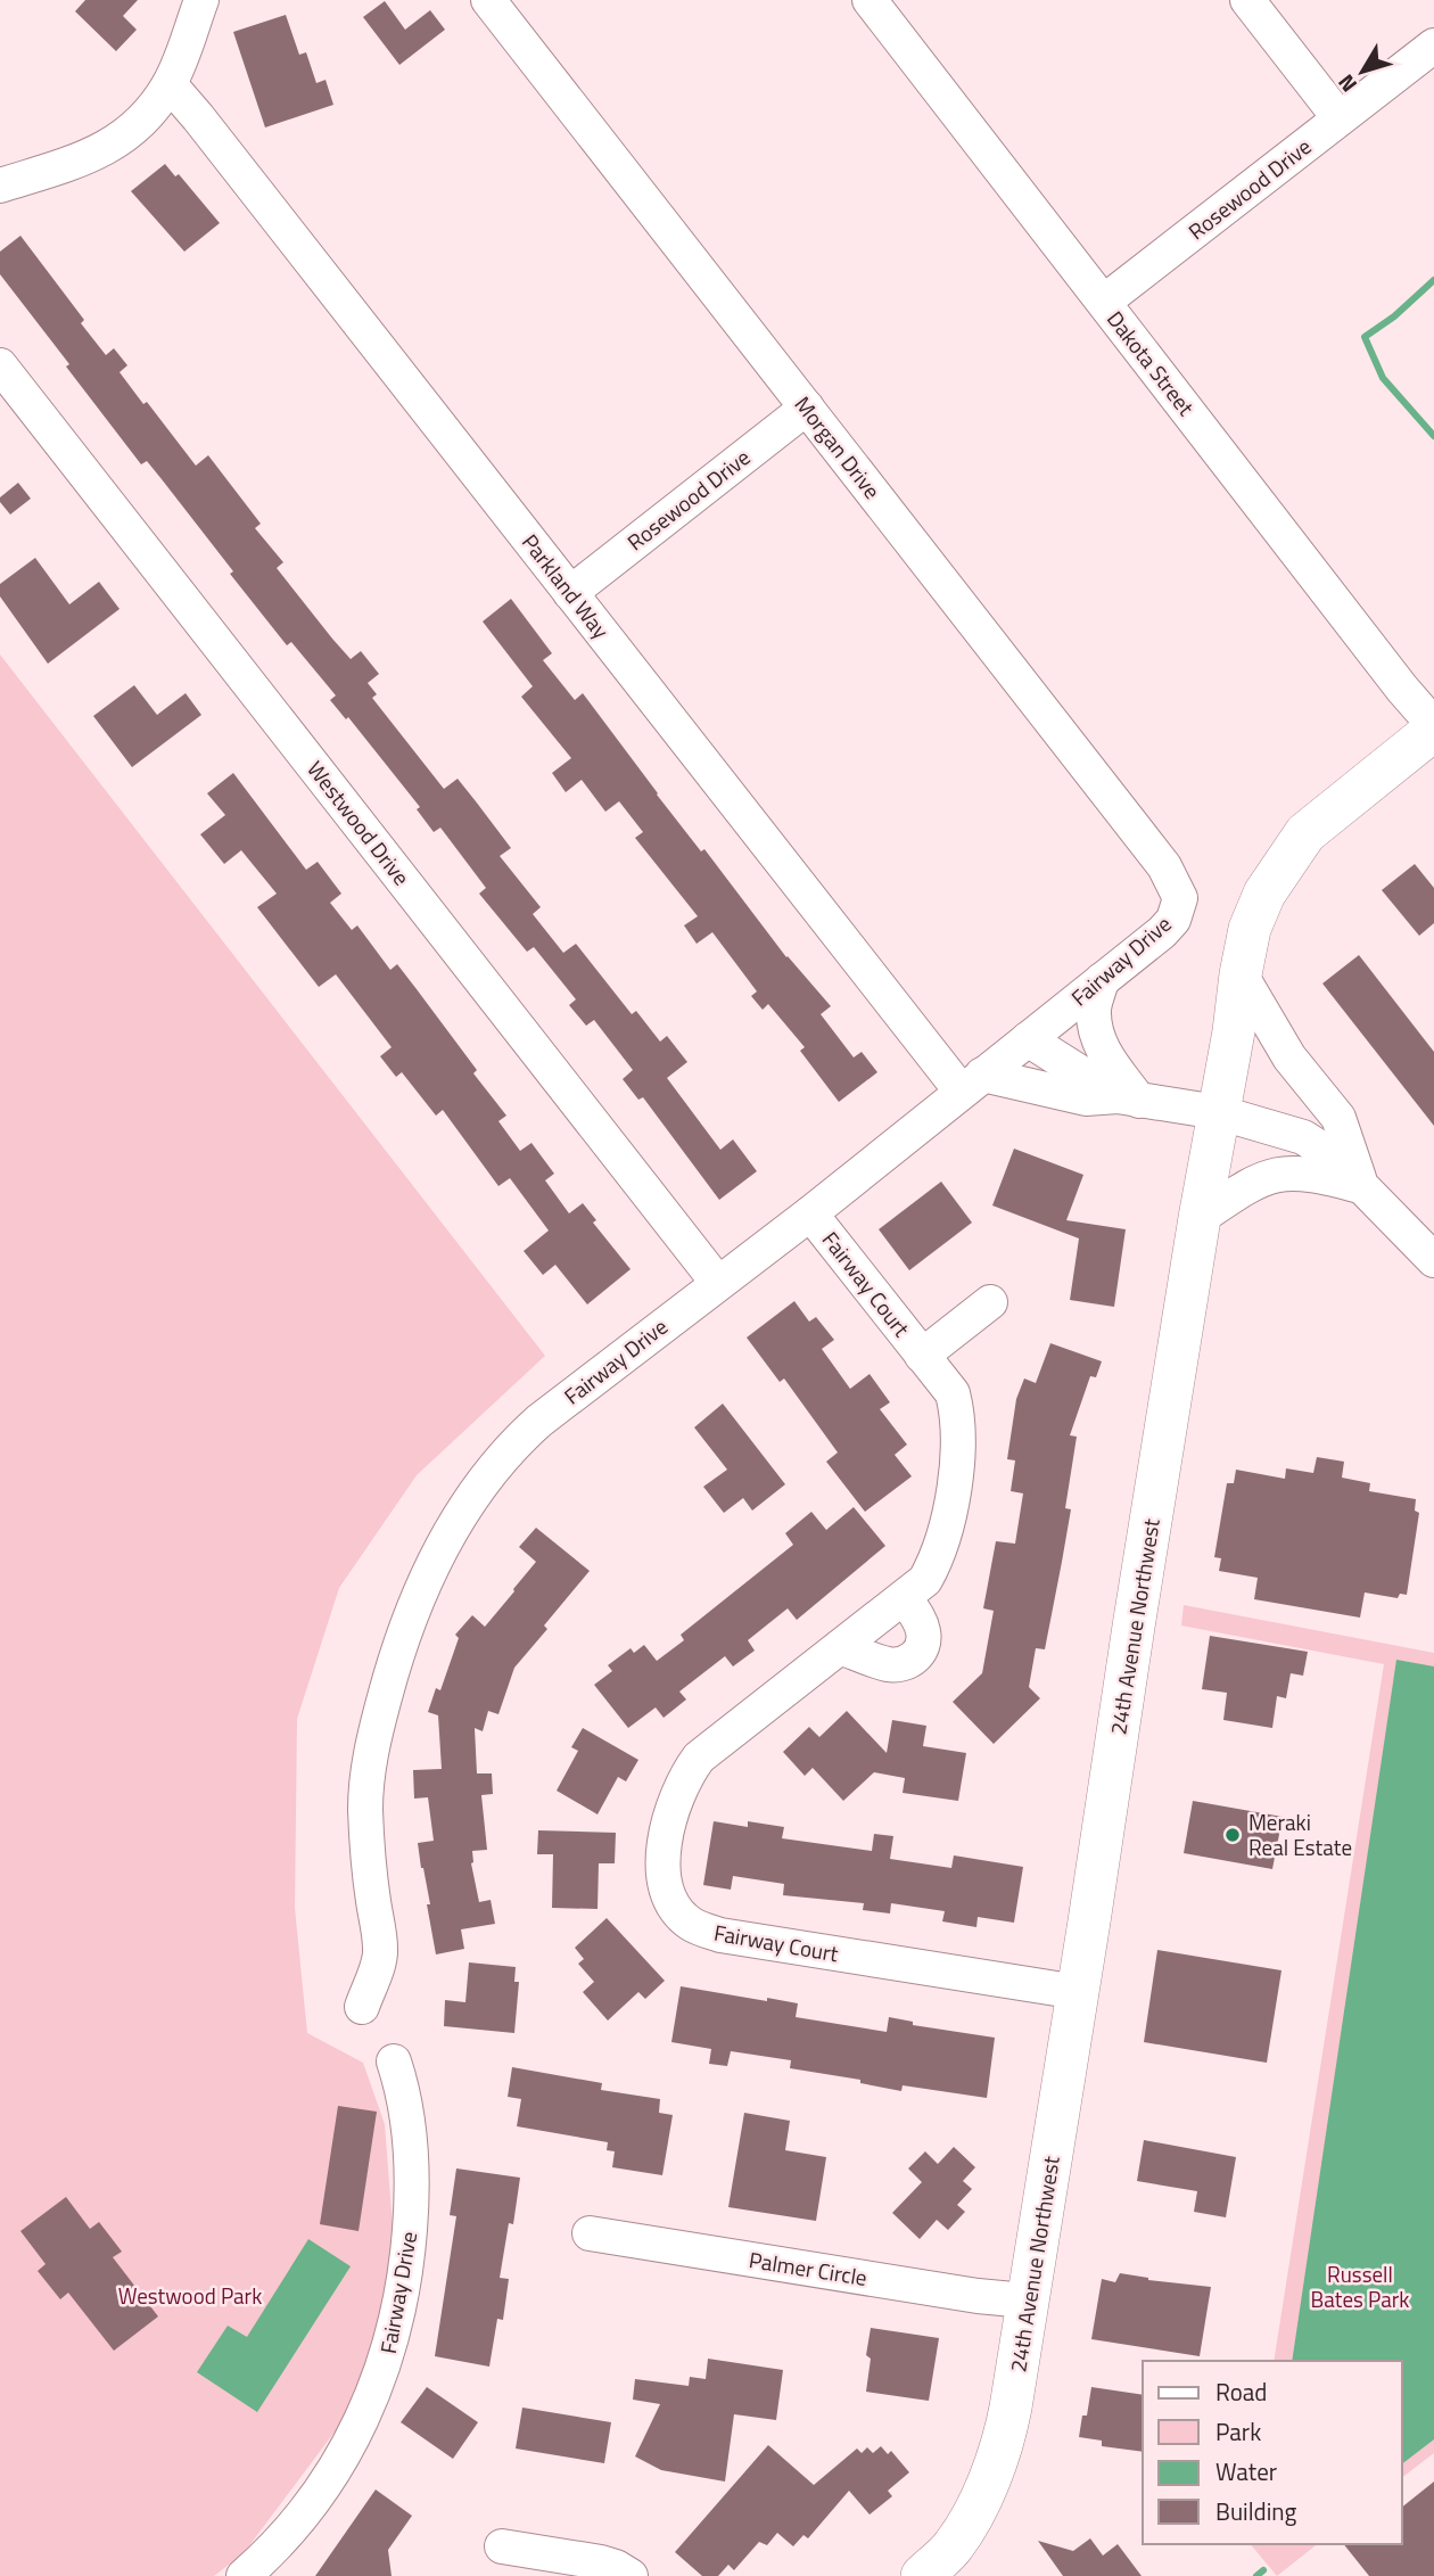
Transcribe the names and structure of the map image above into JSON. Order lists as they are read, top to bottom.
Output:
{
  "streets": {
    "main road": ["24th Avenue Northwest"],
    "street": [
      "Rosewood Drive",
      "Dakota Street",
      "Morgan Drive",
      "Parkland Way",
      "Westwood Drive",
      "Fairway Drive",
      "Fairway Court",
      "Palmer Circle"
    ]
  },
  "crossings": [
    ["Rosewood Drive", "Dakota Street"],
    ["Rosewood Drive", "Morgan Drive"],
    ["Rosewood Drive", "Parkland Way"],
    ["Dakota Street", "24th Avenue Northwest"],
    ["Morgan Drive", "Fairway Drive"],
    ["Parkland Way", "Fairway Drive"],
    ["Westwood Drive", "Fairway Drive"],
    ["Fairway Drive", "Fairway Court"],
    ["Fairway Court", "24th Avenue Northwest"],
    ["24th Avenue Northwest", "Palmer Circle"]
  ],
  "parks": ["Russell Bates Park", "Westwood Park"],
  "places": ["Meraki Real Estate"],
  "legend": [
    "Road",
    "Park",
    "Water",
    "Building"
  ],
  "north": "bottom left"
}
